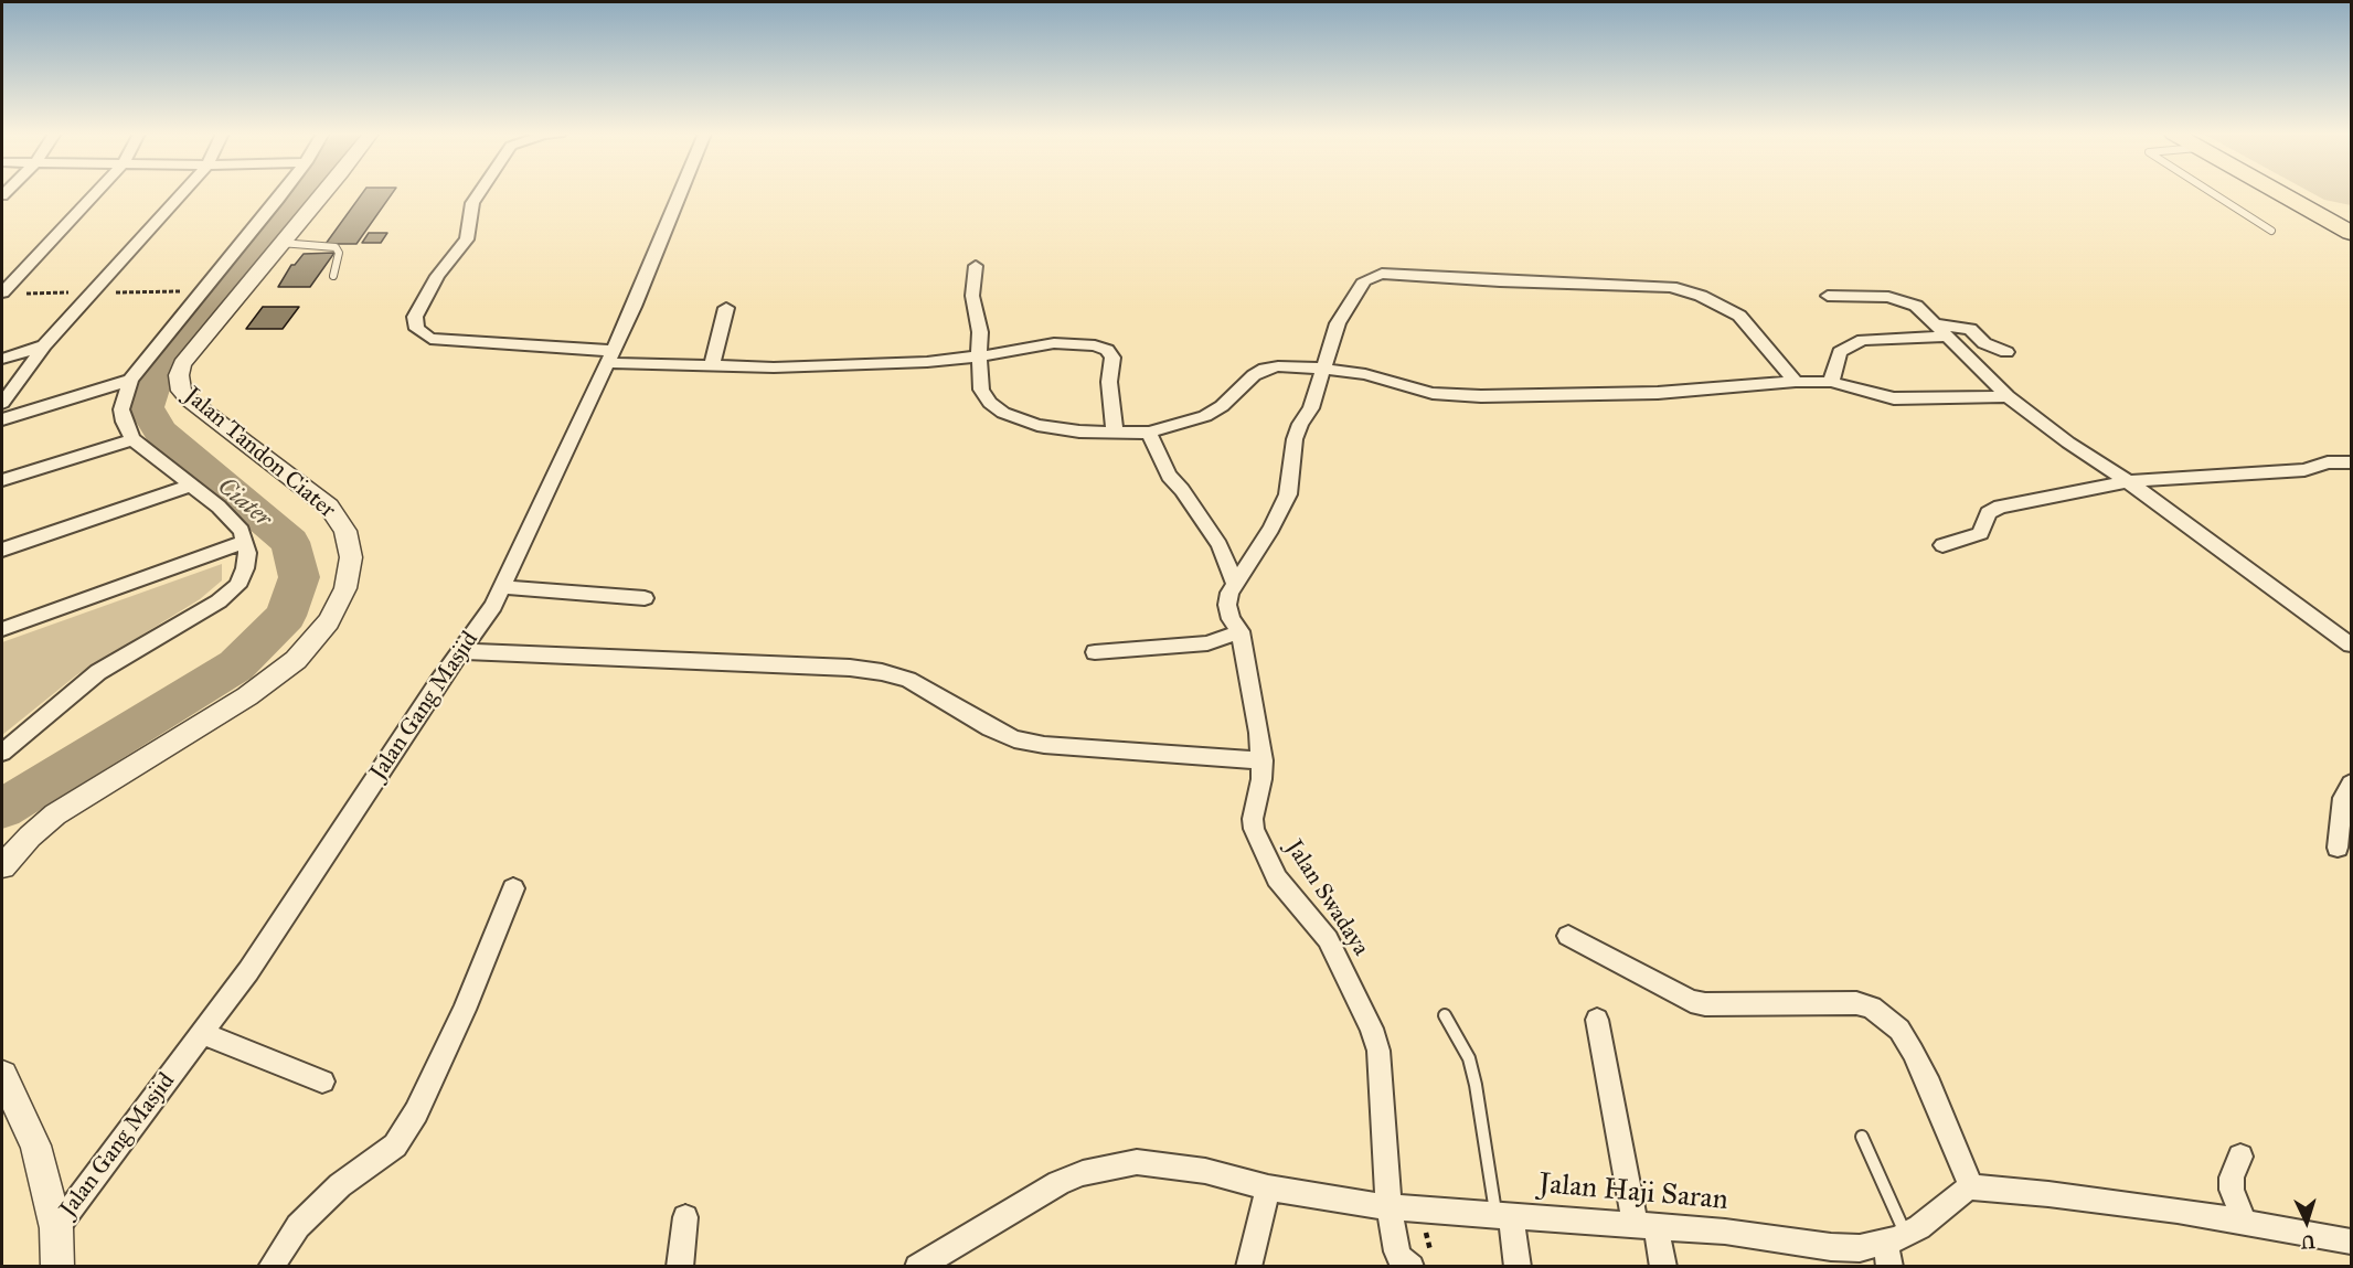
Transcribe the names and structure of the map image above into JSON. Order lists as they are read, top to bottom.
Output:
{
  "streets": {
    "street": [
      "Jalan Tandon Ciater",
      "Jalan Gang Masjid",
      "Jalan Swadaya",
      "Jalan Haji Saran"
    ]
  },
  "crossings": [
    ["Jalan Swadaya", "Jalan Haji Saran"]
  ],
  "water": ["Ciater"],
  "north": "bottom"
}
